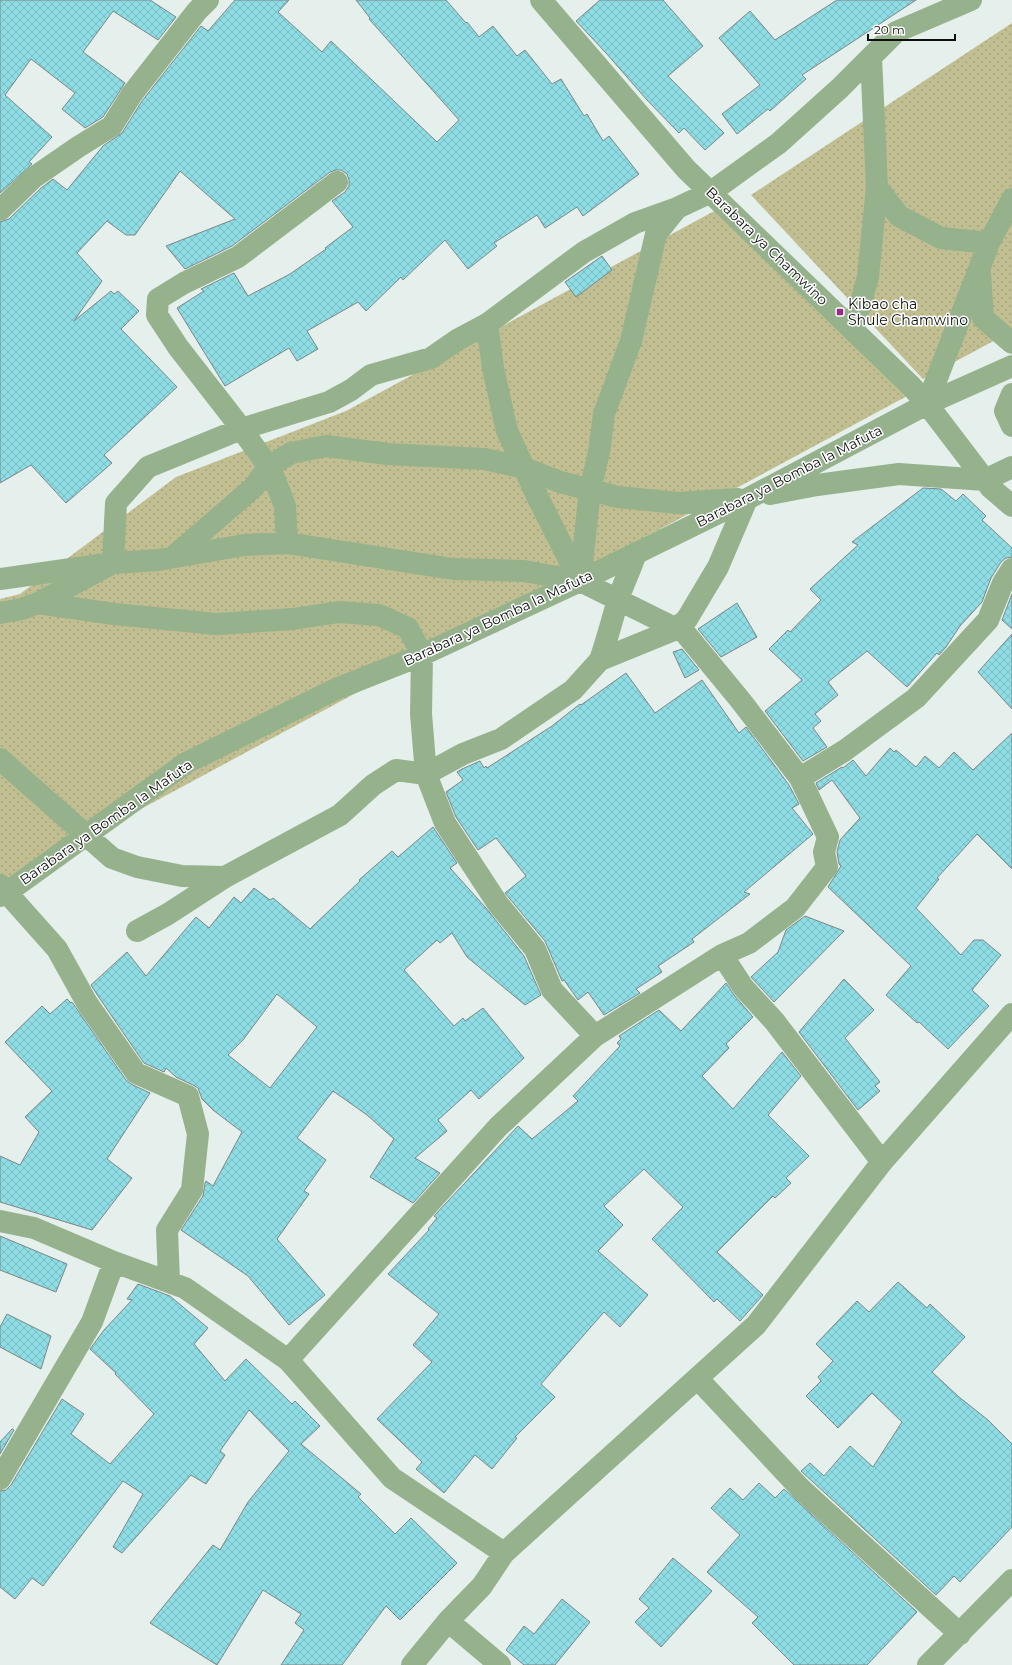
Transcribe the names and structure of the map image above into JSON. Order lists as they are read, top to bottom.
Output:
{
  "streets": {
    "street": ["Barabara ya Chamwino", "Barabara ya Bomba la Mafuta"]
  },
  "crossings": [
    ["Barabara ya Chamwino", "Barabara ya Bomba la Mafuta"]
  ],
  "places": {
    "transit": ["Kibao cha Shule Chamwino"]
  },
  "scale_bar": "20 m"
}
